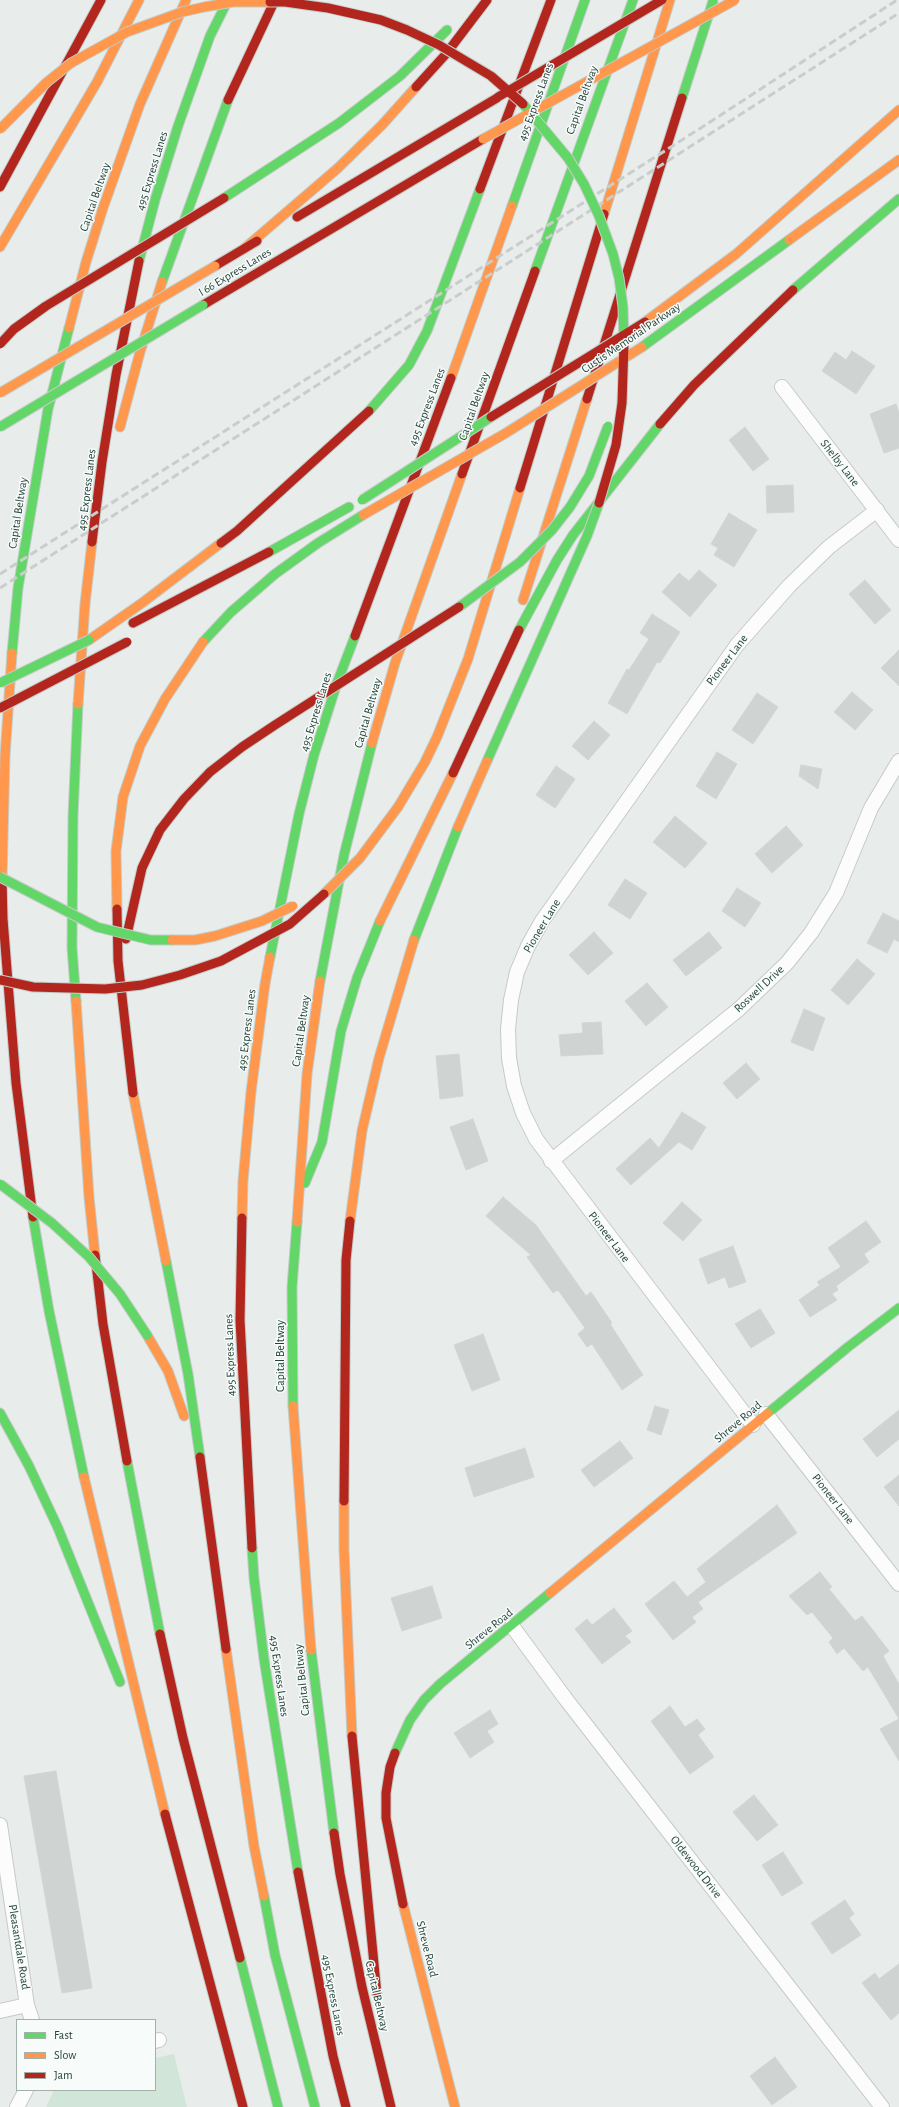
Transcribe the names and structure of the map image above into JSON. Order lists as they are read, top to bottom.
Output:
{
  "streets": {
    "main road": [
      "Capital Beltway",
      "495 Express Lanes",
      "I 66 Express Lanes",
      "Custis Memorial Parkway",
      "Shreve Road"
    ],
    "street": [
      "Shelby Lane",
      "Pioneer Lane",
      "Roswell Drive",
      "Oldewood Drive",
      "Pleasantdale Road"
    ]
  },
  "crossings": [
    ["Shelby Lane", "Pioneer Lane"],
    ["Pioneer Lane", "Roswell Drive"],
    ["Pioneer Lane", "Shreve Road"],
    ["Shreve Road", "Oldewood Drive"]
  ],
  "legend": ["Fast", "Slow", "Jam"]
}
